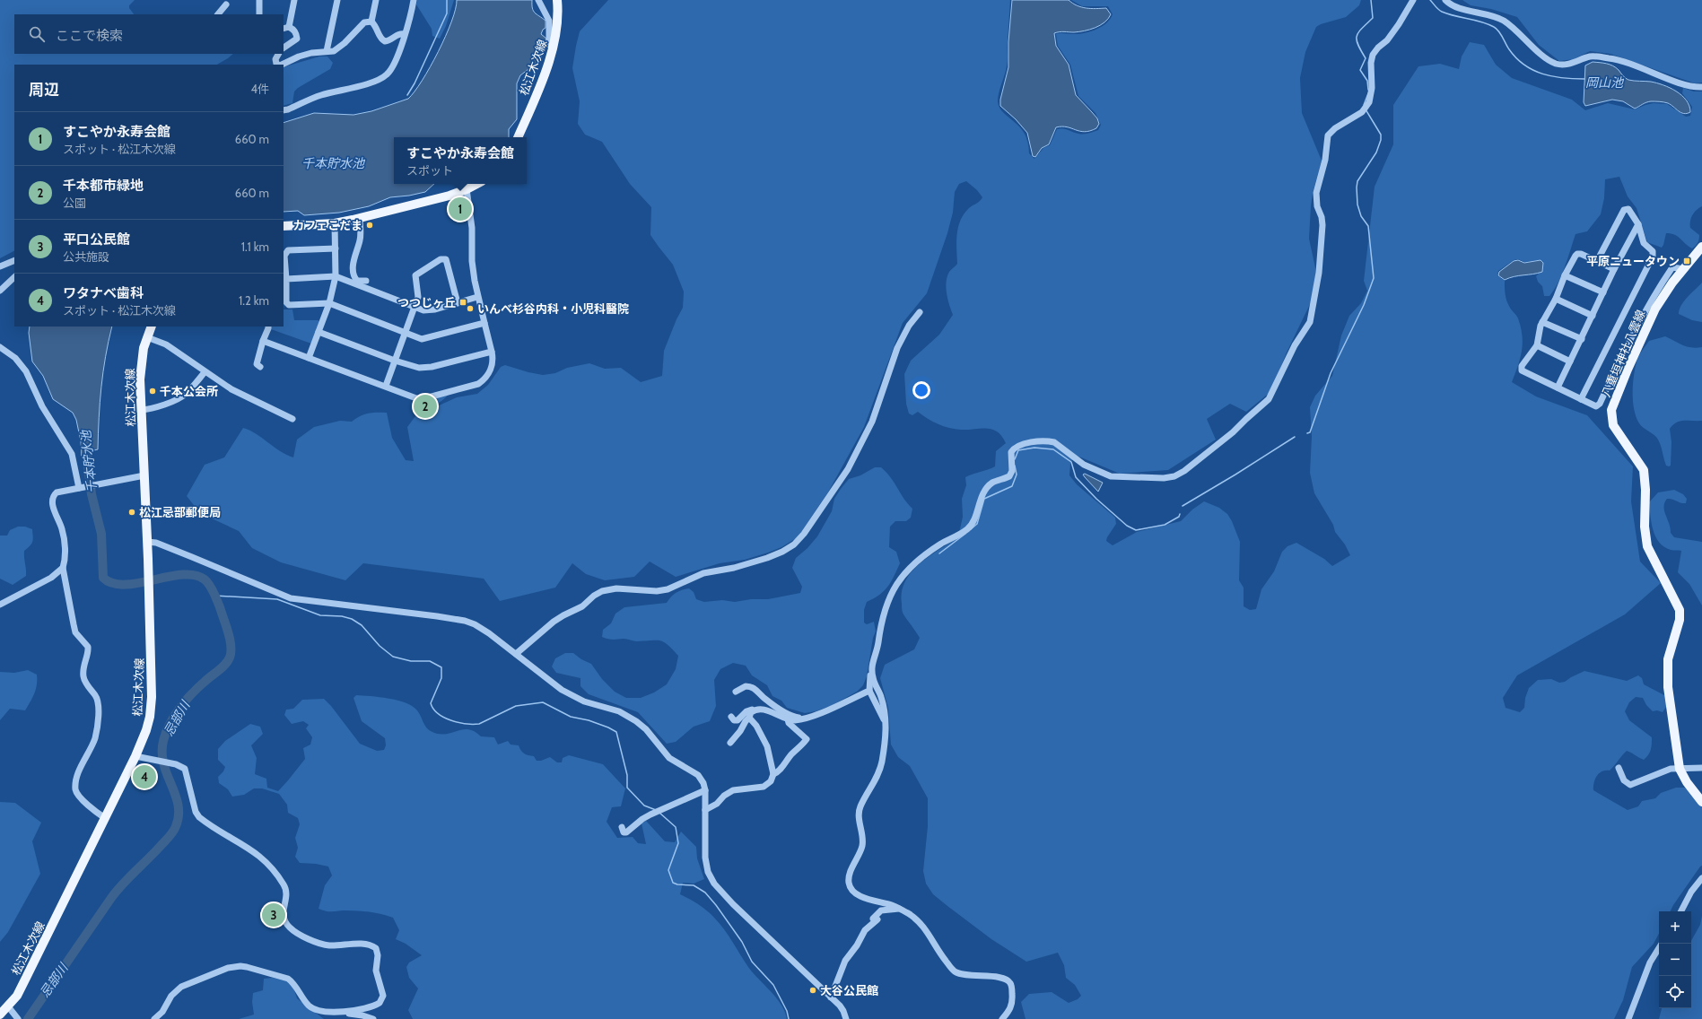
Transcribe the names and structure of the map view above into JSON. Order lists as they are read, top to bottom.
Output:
{
  "streets": {
    "main road": ["松江木次線", "八重垣神社八雲線"]
  },
  "water": ["岡山池", "千本貯水池", "忌部川"],
  "places": {
    "other": [
      "カフェこだま",
      "いんべ杉谷内科・小児科醫院",
      "千本公会所",
      "松江忌部郵便局",
      "大谷公民館"
    ],
    "transit": ["平原ニュータウン", "つつじヶ丘"]
  },
  "page": {
    "search": "ここで検索",
    "heading": ["周辺", "4件"],
    "list": [
      {
        "mark": "1",
        "name": "すこやか永寿会館",
        "note": "スポット · 松江木次線",
        "value": "660 m"
      },
      {
        "mark": "2",
        "name": "千本都市緑地",
        "note": "公園",
        "value": "660 m"
      },
      {
        "mark": "3",
        "name": "平口公民館",
        "note": "公共施設",
        "value": "1.1 km"
      },
      {
        "mark": "4",
        "name": "ワタナベ歯科",
        "note": "スポット · 松江木次線",
        "value": "1.2 km"
      }
    ],
    "popup": ["すこやか永寿会館", "スポット"],
    "pins": [
      "1",
      "2",
      "4",
      "3"
    ],
    "map_buttons": ["+", "−"]
  }
}
